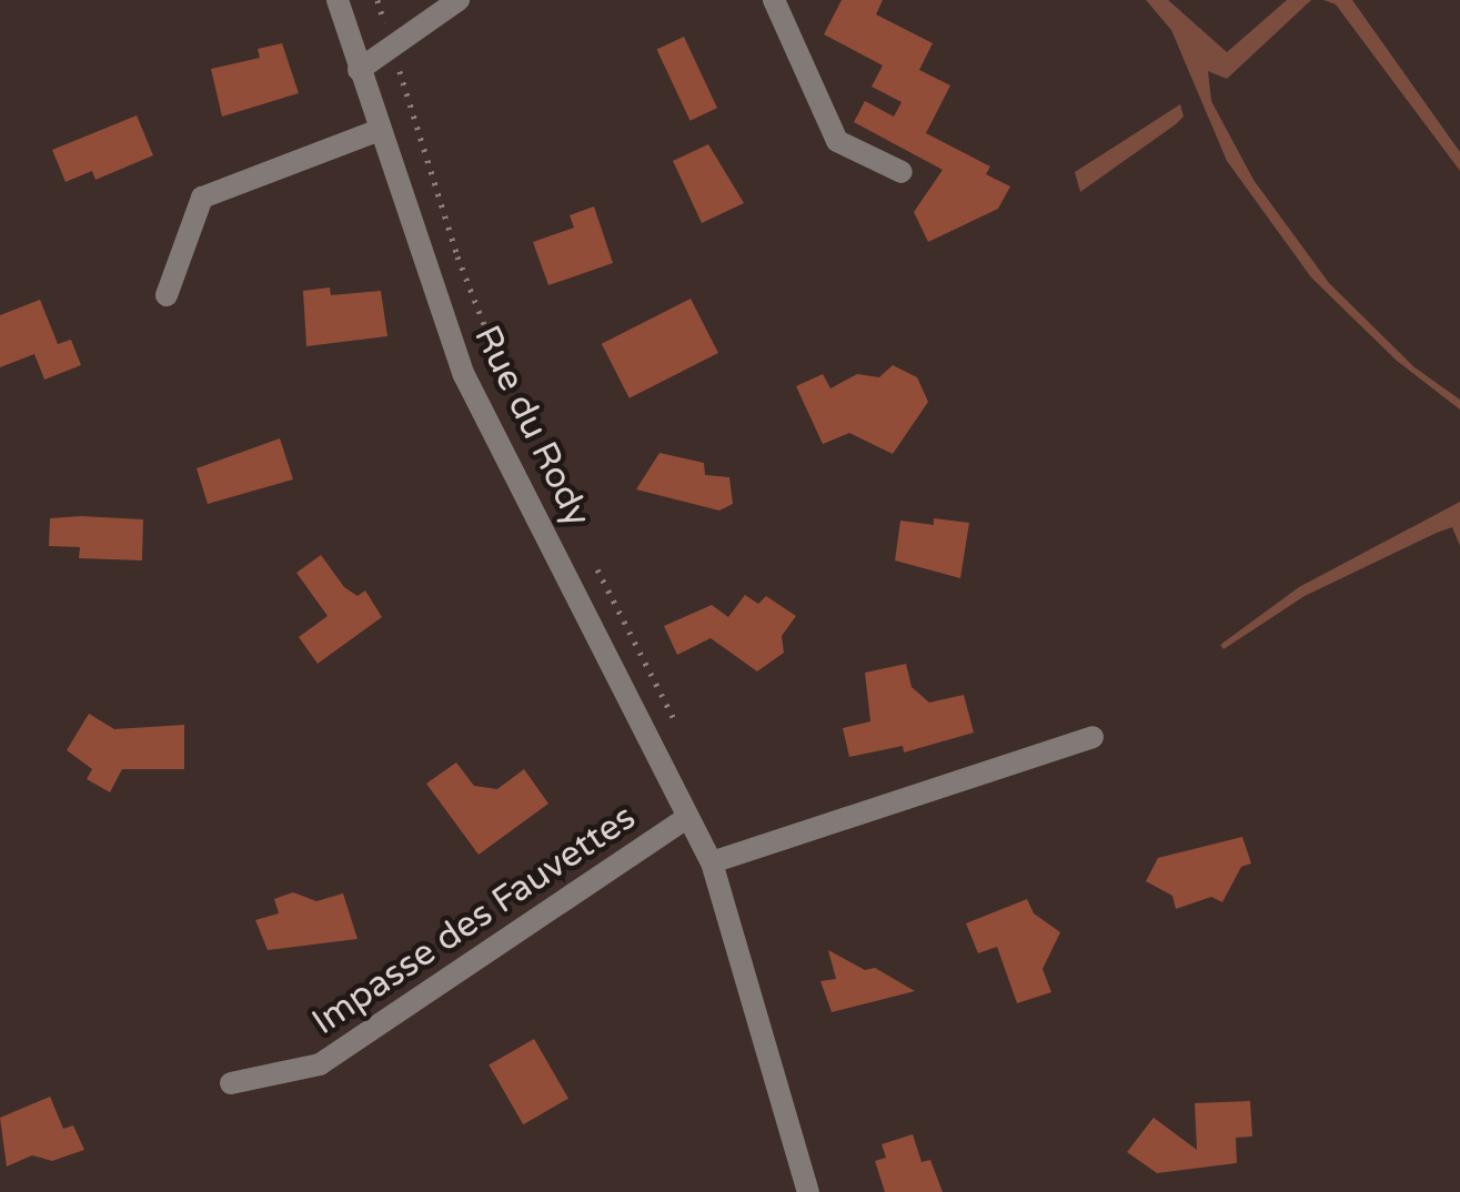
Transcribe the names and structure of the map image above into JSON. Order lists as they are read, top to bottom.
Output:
{
  "streets": {
    "street": ["Rue du Rody", "Impasse des Fauvettes"]
  },
  "crossings": [
    ["Rue du Rody", "Impasse des Fauvettes"]
  ]
}
